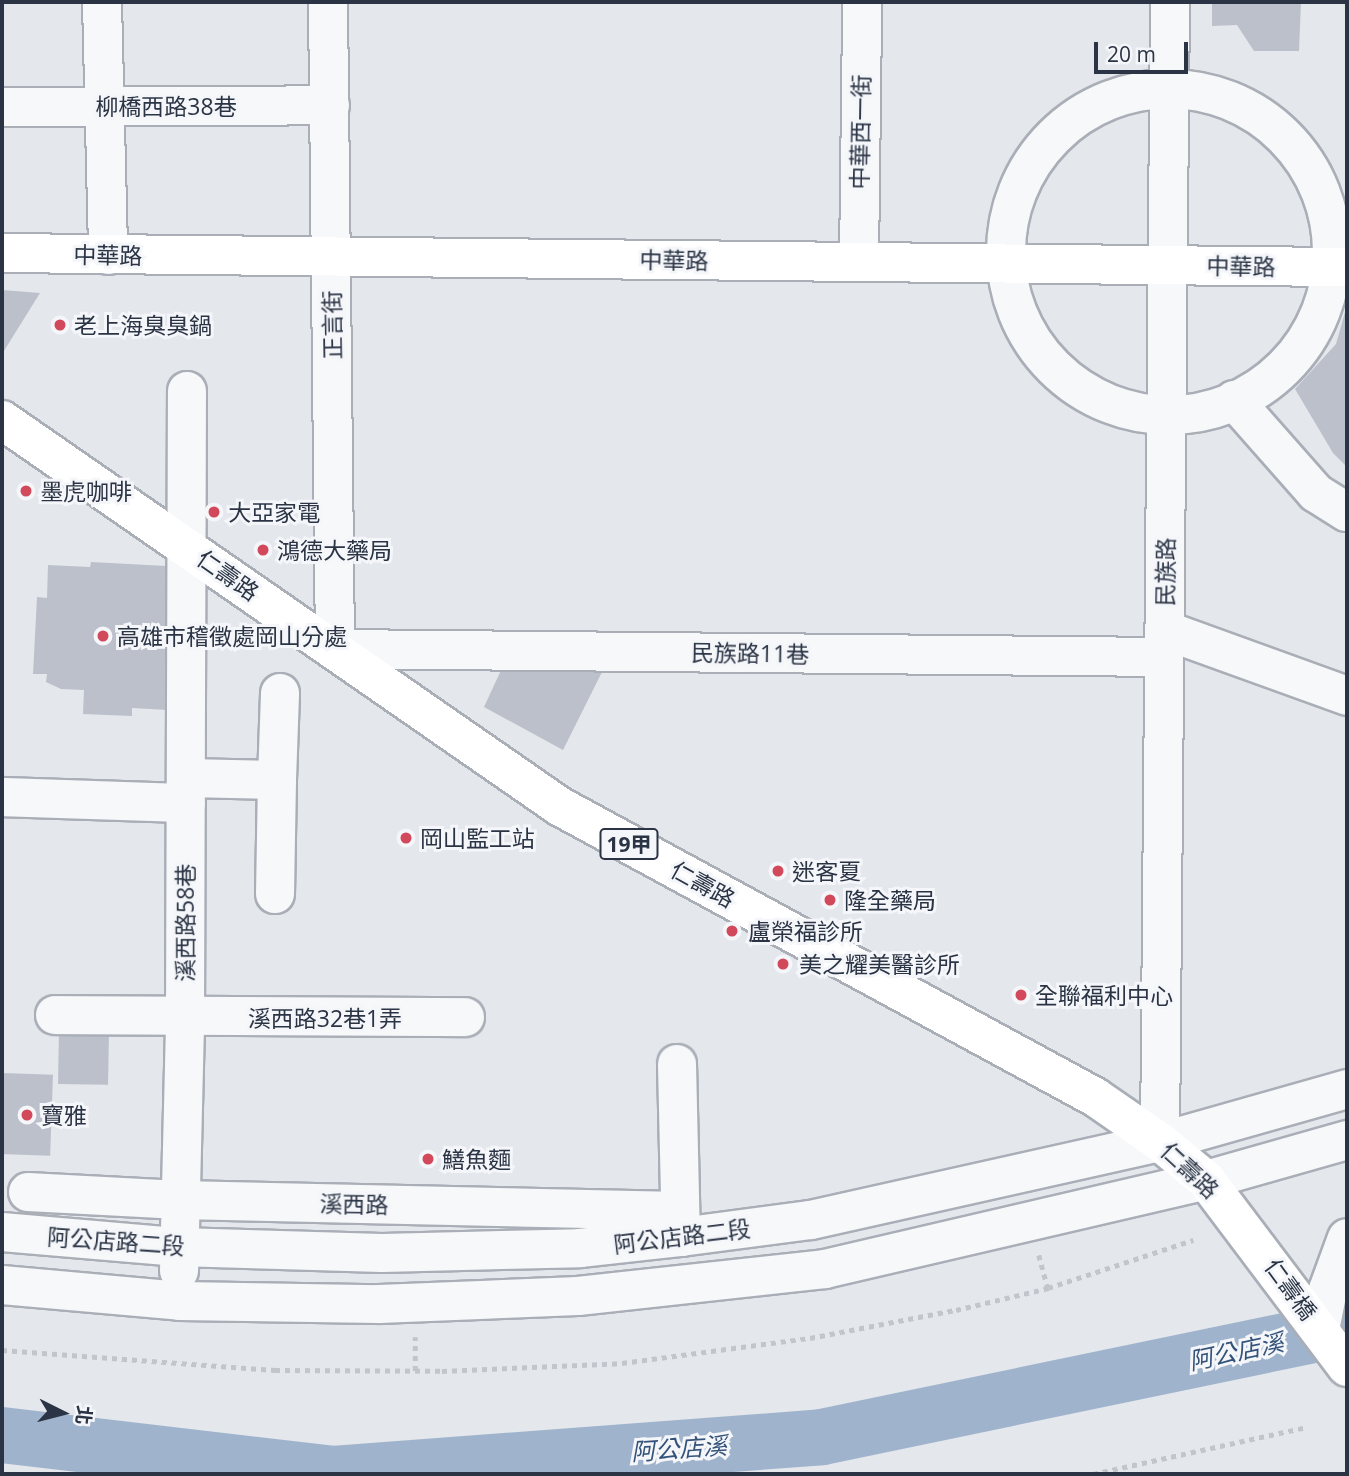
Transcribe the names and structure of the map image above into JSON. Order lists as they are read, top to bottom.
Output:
{
  "streets": {
    "main road": [
      "中華路",
      "仁壽路",
      "19甲",
      "仁壽橋"
    ],
    "street": [
      "柳橋西路38巷",
      "中華西一街",
      "正言街",
      "民族路",
      "民族路11巷",
      "溪西路58巷",
      "溪西路32巷1弄",
      "溪西路",
      "阿公店路二段"
    ]
  },
  "crossings": [
    ["柳橋西路38巷", "正言街"],
    ["中華西一街", "中華路"],
    ["中華路", "正言街"],
    ["中華路", "民族路"],
    ["正言街", "仁壽路"],
    ["正言街", "民族路11巷"],
    ["民族路", "仁壽路"],
    ["民族路", "民族路11巷"],
    ["民族路", "阿公店路二段"],
    ["仁壽路", "民族路11巷"],
    ["仁壽路", "溪西路58巷"],
    ["仁壽路", "阿公店路二段"],
    ["仁壽路", "仁壽橋"],
    ["溪西路58巷", "溪西路32巷1弄"],
    ["溪西路58巷", "溪西路"],
    ["溪西路58巷", "阿公店路二段"],
    ["溪西路", "阿公店路二段"]
  ],
  "water": ["阿公店溪"],
  "places": [
    "老上海臭臭鍋",
    "墨虎咖啡",
    "大亞家電",
    "鴻德大藥局",
    "高雄市稽徵處岡山分處",
    "岡山監工站",
    "迷客夏",
    "隆全藥局",
    "盧榮福診所",
    "美之耀美醫診所",
    "全聯福利中心",
    "寶雅",
    "鱔魚麵"
  ],
  "scale_bar": "20 m",
  "north": "right"
}
